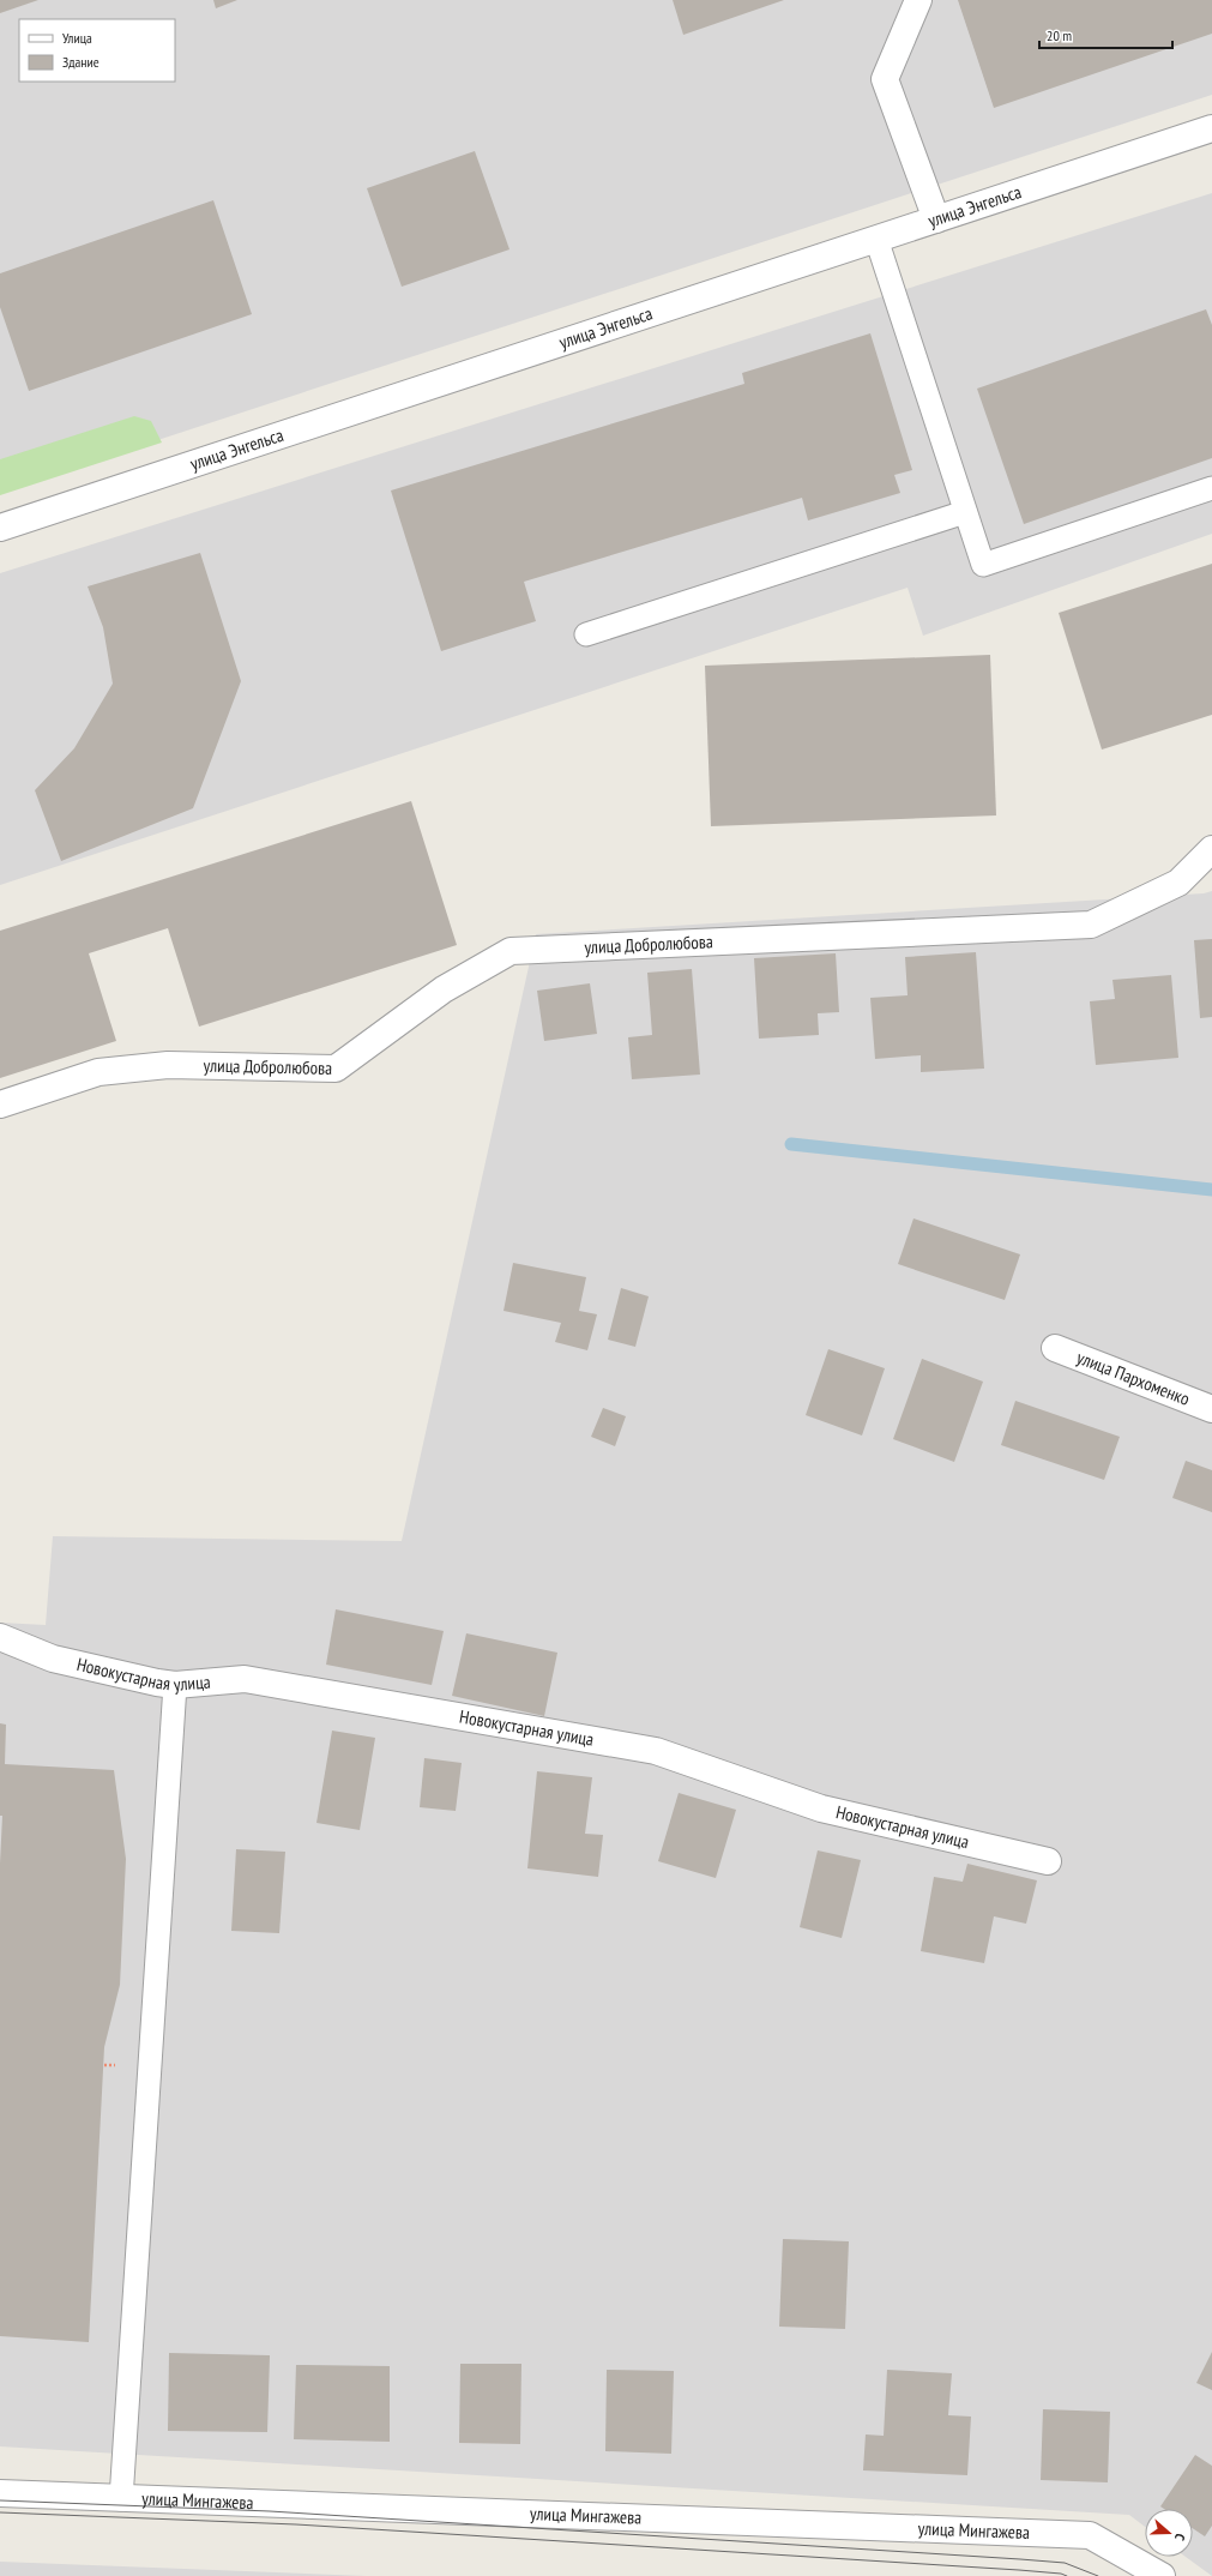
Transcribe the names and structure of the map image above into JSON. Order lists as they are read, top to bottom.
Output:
{
  "streets": {
    "street": [
      "улица Энгельса",
      "улица Добролюбова",
      "улица Пархоменко",
      "Новокустарная улица",
      "улица Мингажева"
    ]
  },
  "legend": ["Улица", "Здание"],
  "scale_bar": "20 m",
  "north": "right"
}
